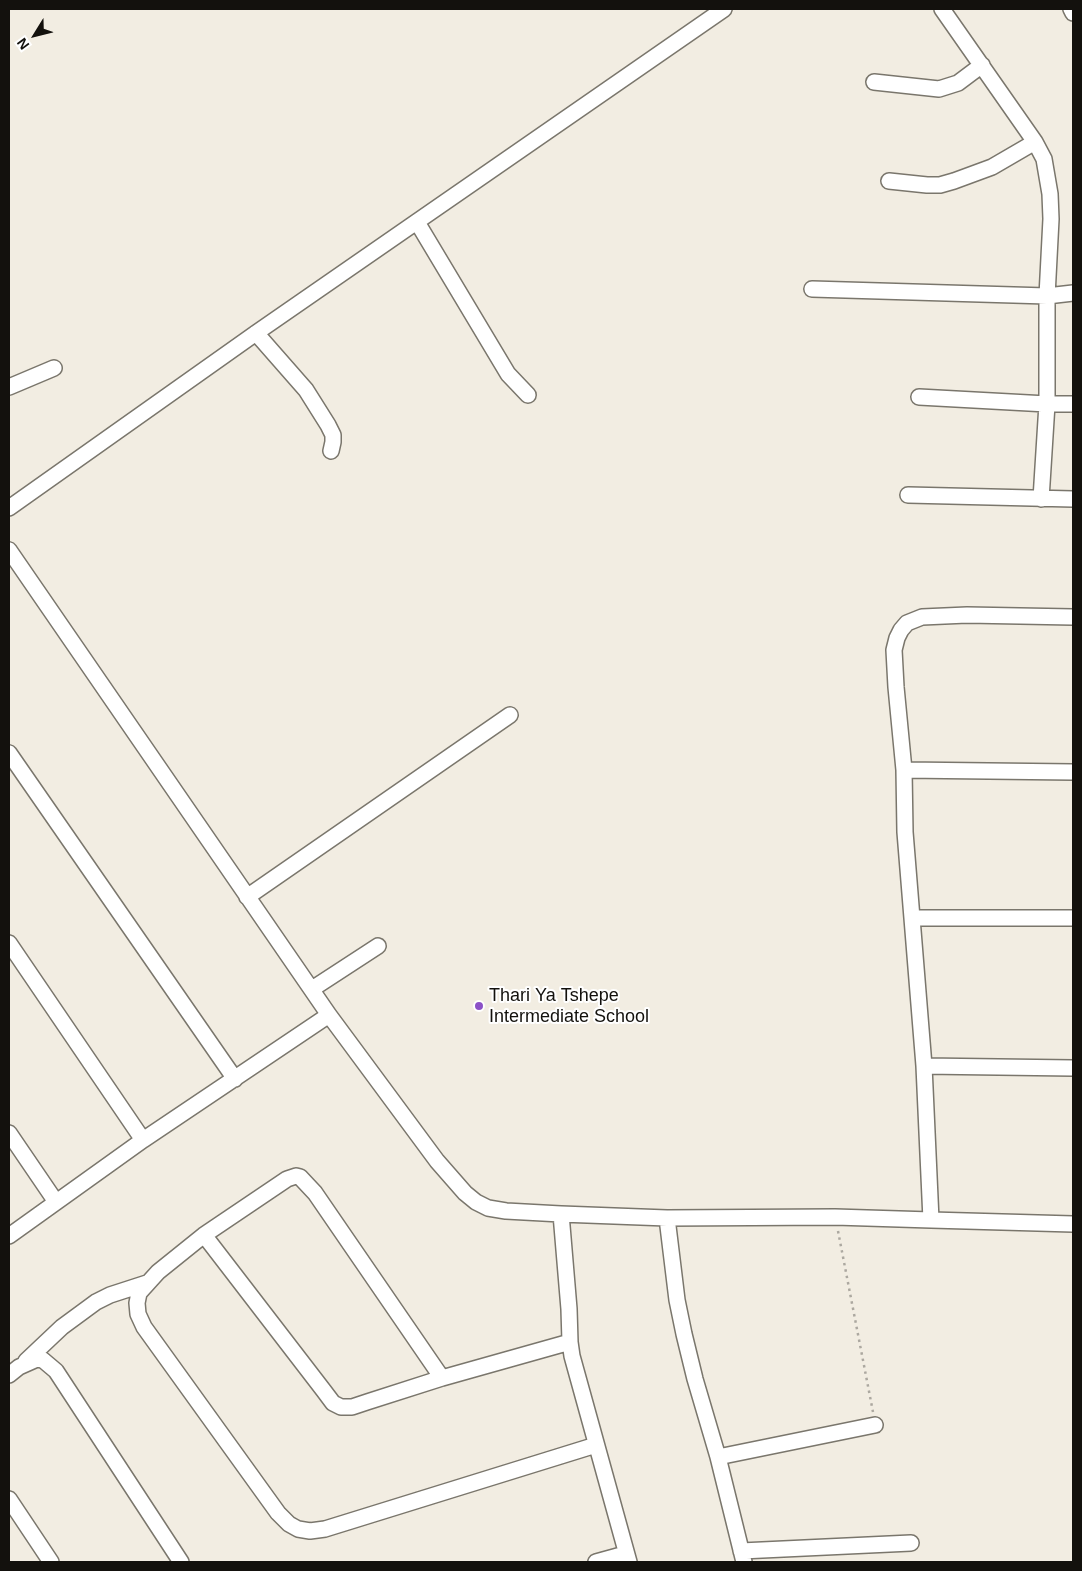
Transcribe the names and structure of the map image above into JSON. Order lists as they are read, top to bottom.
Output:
{
  "places": ["Thari Ya Tshepe Intermediate School"],
  "north": "bottom left"
}
